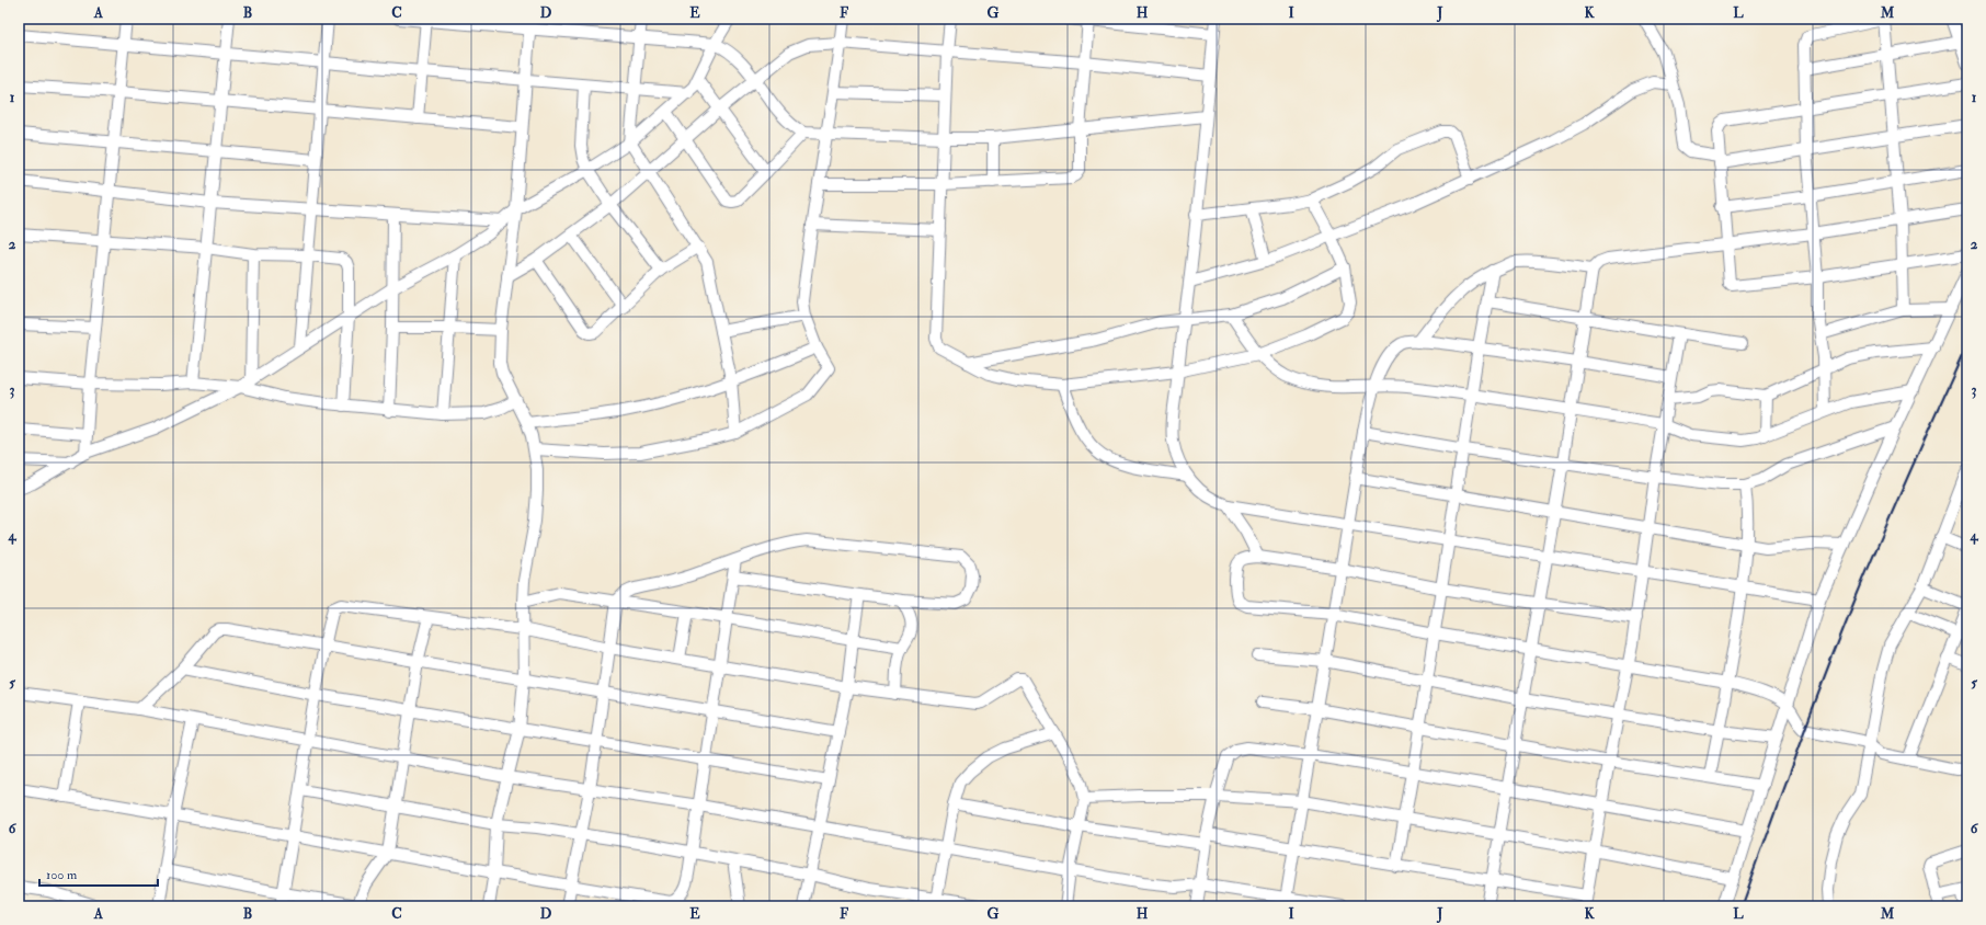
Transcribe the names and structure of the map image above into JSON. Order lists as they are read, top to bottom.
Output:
{
  "scale_bar": "100 m",
  "grid": {
    "columns": [
      "A",
      "B",
      "C",
      "D",
      "E",
      "F",
      "G",
      "H",
      "I",
      "J",
      "K",
      "L",
      "M"
    ],
    "rows": [
      "1",
      "2",
      "3",
      "4",
      "5",
      "6"
    ]
  }
}
